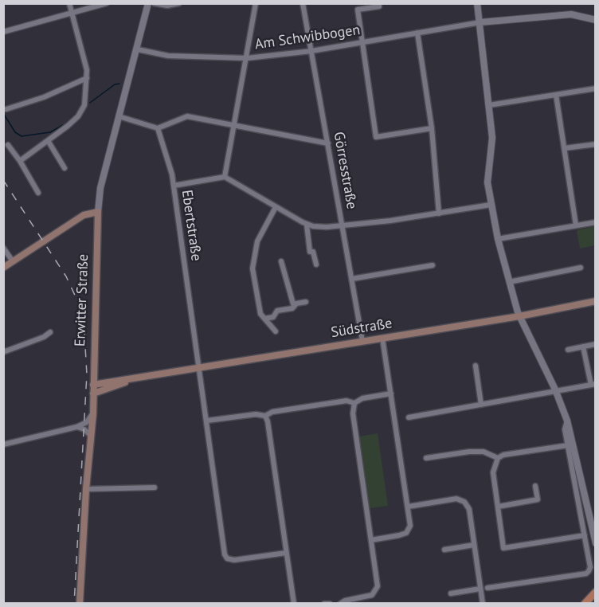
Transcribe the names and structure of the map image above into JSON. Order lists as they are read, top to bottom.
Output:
{
  "streets": {
    "main road": ["Erwitter Straße", "Südstraße"],
    "street": ["Am Schwibbogen", "Görresstraße", "Ebertstraße"]
  },
  "crossings": [
    ["Am Schwibbogen", "Görresstraße"],
    ["Am Schwibbogen", "Erwitter Straße"],
    ["Görresstraße", "Südstraße"],
    ["Ebertstraße", "Südstraße"],
    ["Erwitter Straße", "Südstraße"]
  ]
}
